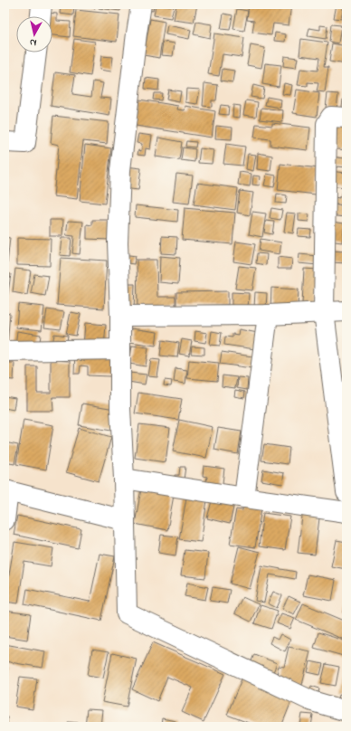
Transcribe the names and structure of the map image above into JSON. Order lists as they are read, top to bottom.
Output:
{
  "north": "bottom"
}
